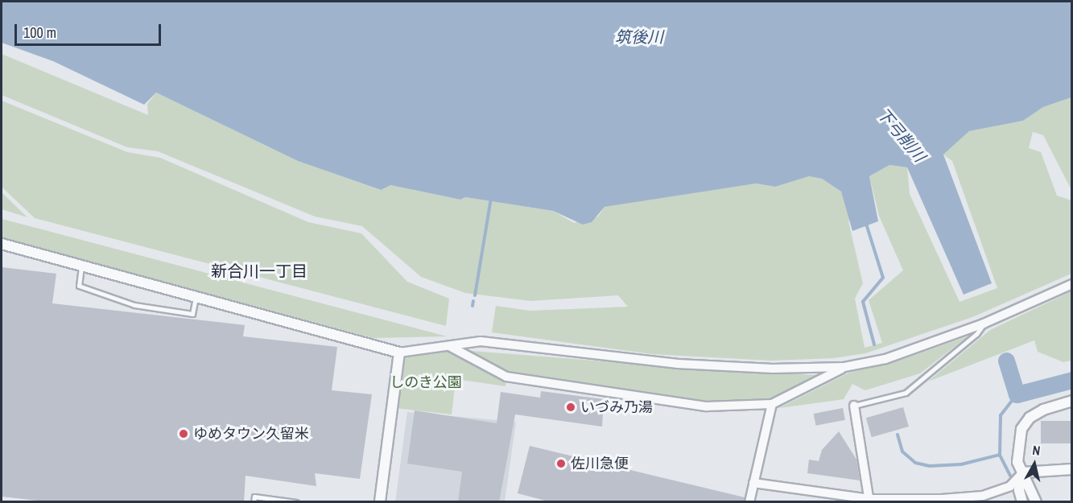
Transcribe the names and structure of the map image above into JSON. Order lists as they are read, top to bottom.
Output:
{
  "districts": ["新合川一丁目"],
  "water": ["筑後川", "下弓削川"],
  "parks": ["しのき公園"],
  "places": ["いづみ乃湯", "ゆめタウン久留米", "佐川急便"],
  "scale_bar": "100 m",
  "north": "top"
}
